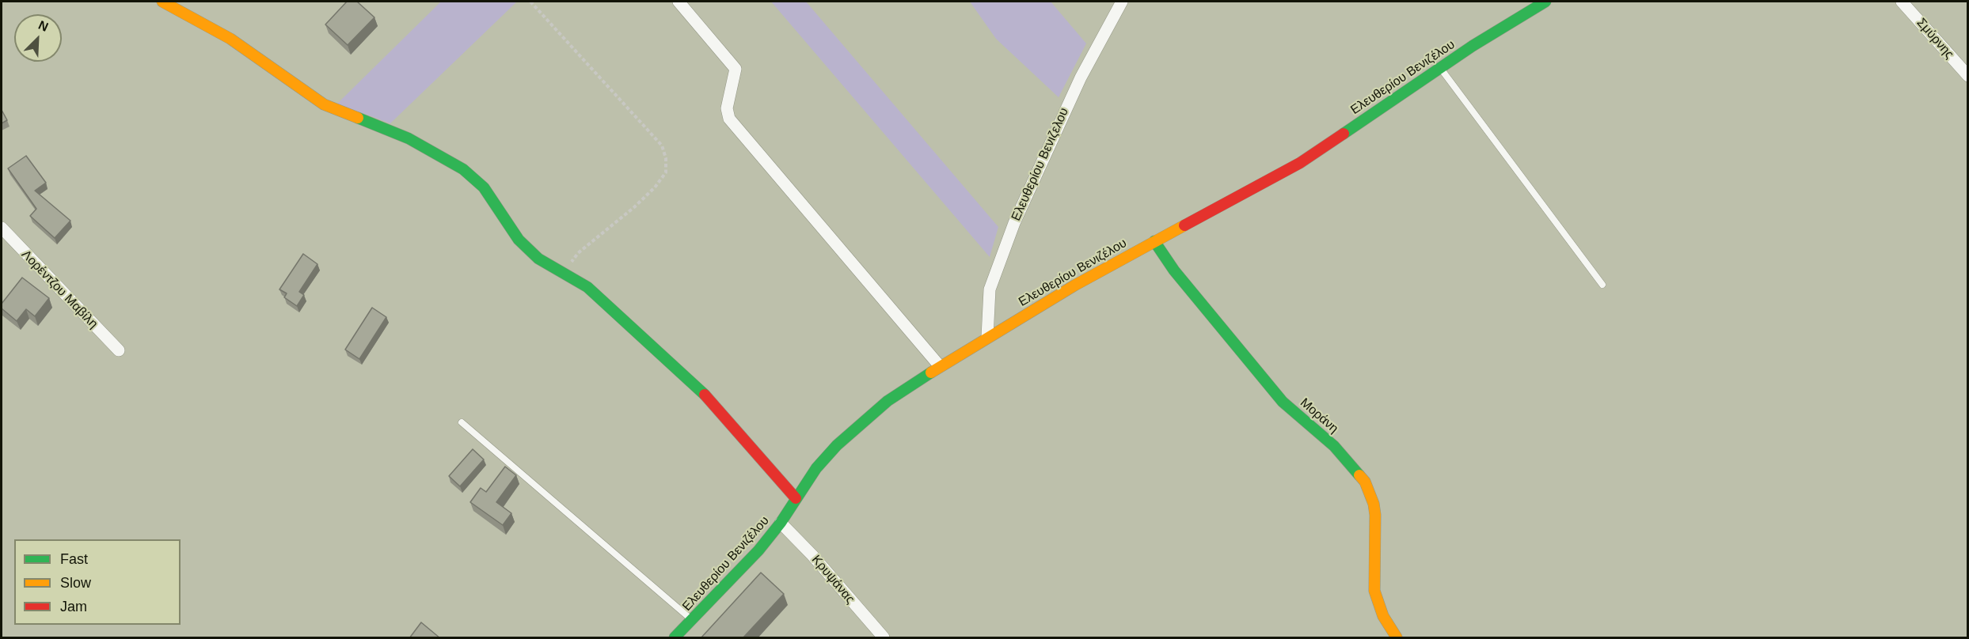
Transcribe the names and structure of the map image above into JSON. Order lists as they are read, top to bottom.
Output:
{
  "streets": {
    "street": [
      "Σμύρνης",
      "Ελευθερίου Βενιζέλου",
      "Ελευθερίου Βενιζελου",
      "Λορέντζου Μαβίλη",
      "Μοράνη",
      "Κρυψάνας"
    ]
  },
  "crossings": [
    ["Ελευθερίου Βενιζέλου", "Ελευθερίου Βενιζελου"],
    ["Ελευθερίου Βενιζέλου", "Μοράνη"],
    ["Ελευθερίου Βενιζέλου", "Κρυψάνας"]
  ],
  "legend": ["Fast", "Slow", "Jam"],
  "north": "top right"
}
